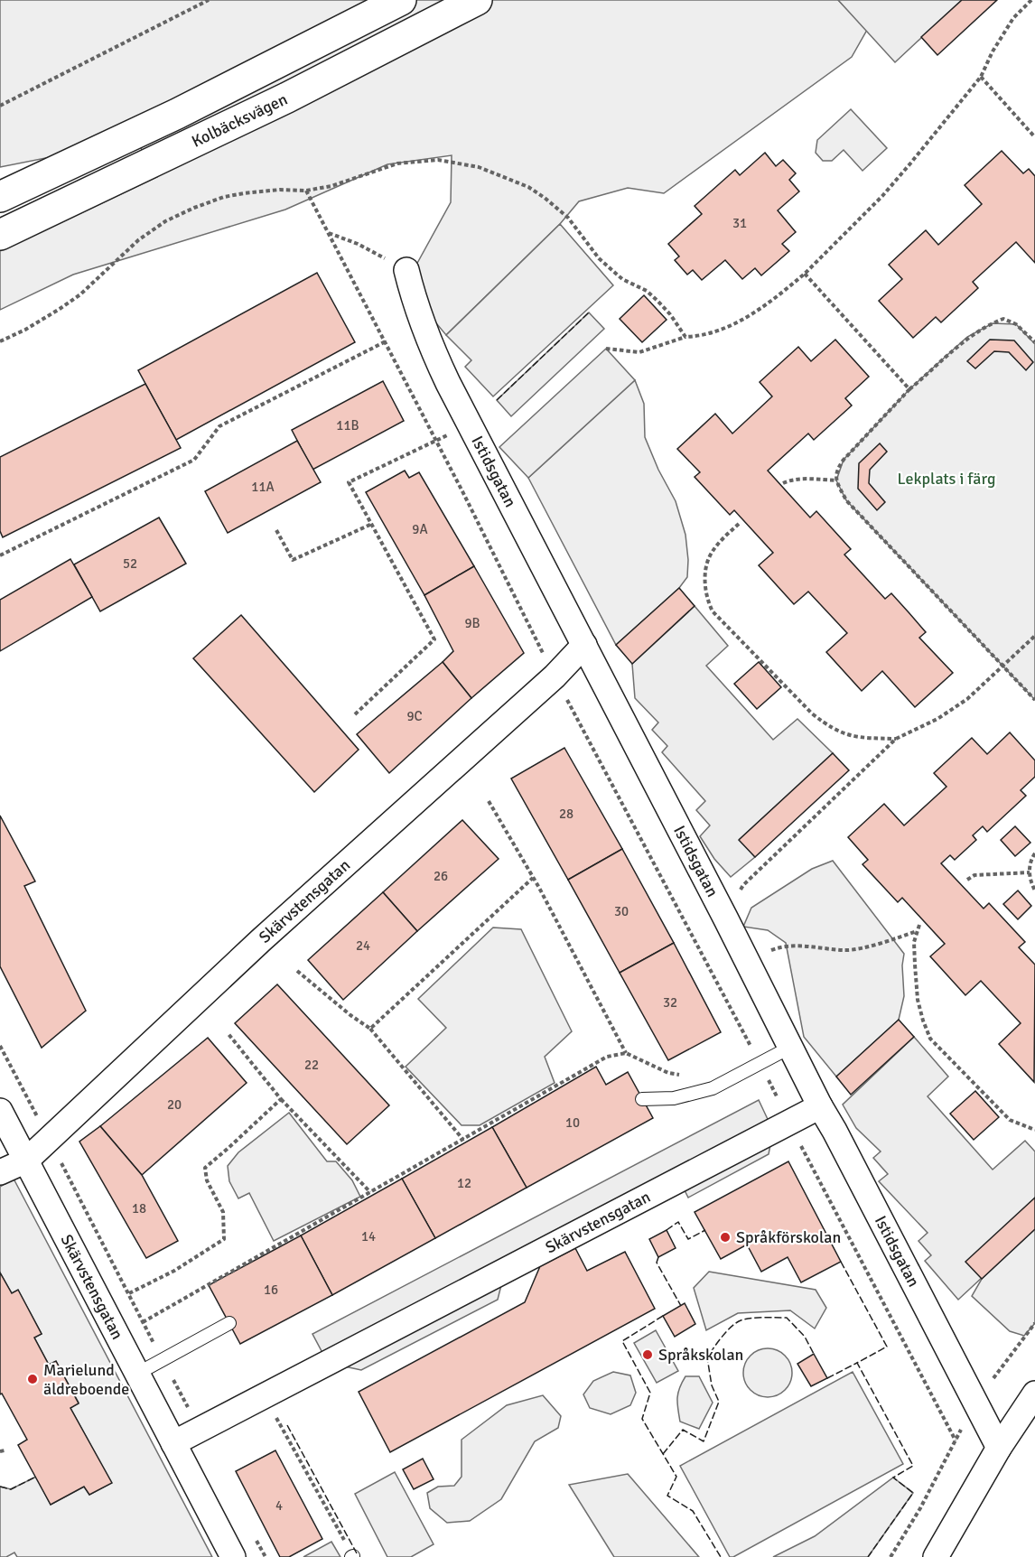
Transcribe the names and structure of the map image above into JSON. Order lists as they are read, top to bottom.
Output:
{
  "streets": {
    "highway": ["Kolbäcksvägen"],
    "street": ["Istidsgatan", "Skärvstensgatan"]
  },
  "crossings": [
    ["Istidsgatan", "Skärvstensgatan"]
  ],
  "parks": ["Lekplats i färg"],
  "places": ["Språkförskolan", "Språkskolan", "Marielund äldreboende"],
  "house_numbers": [
    "31",
    "11B",
    "11A",
    "9A",
    "52",
    "9B",
    "9C",
    "28",
    "26",
    "30",
    "24",
    "32",
    "22",
    "20",
    "10",
    "12",
    "18",
    "14",
    "16",
    "4"
  ]
}
